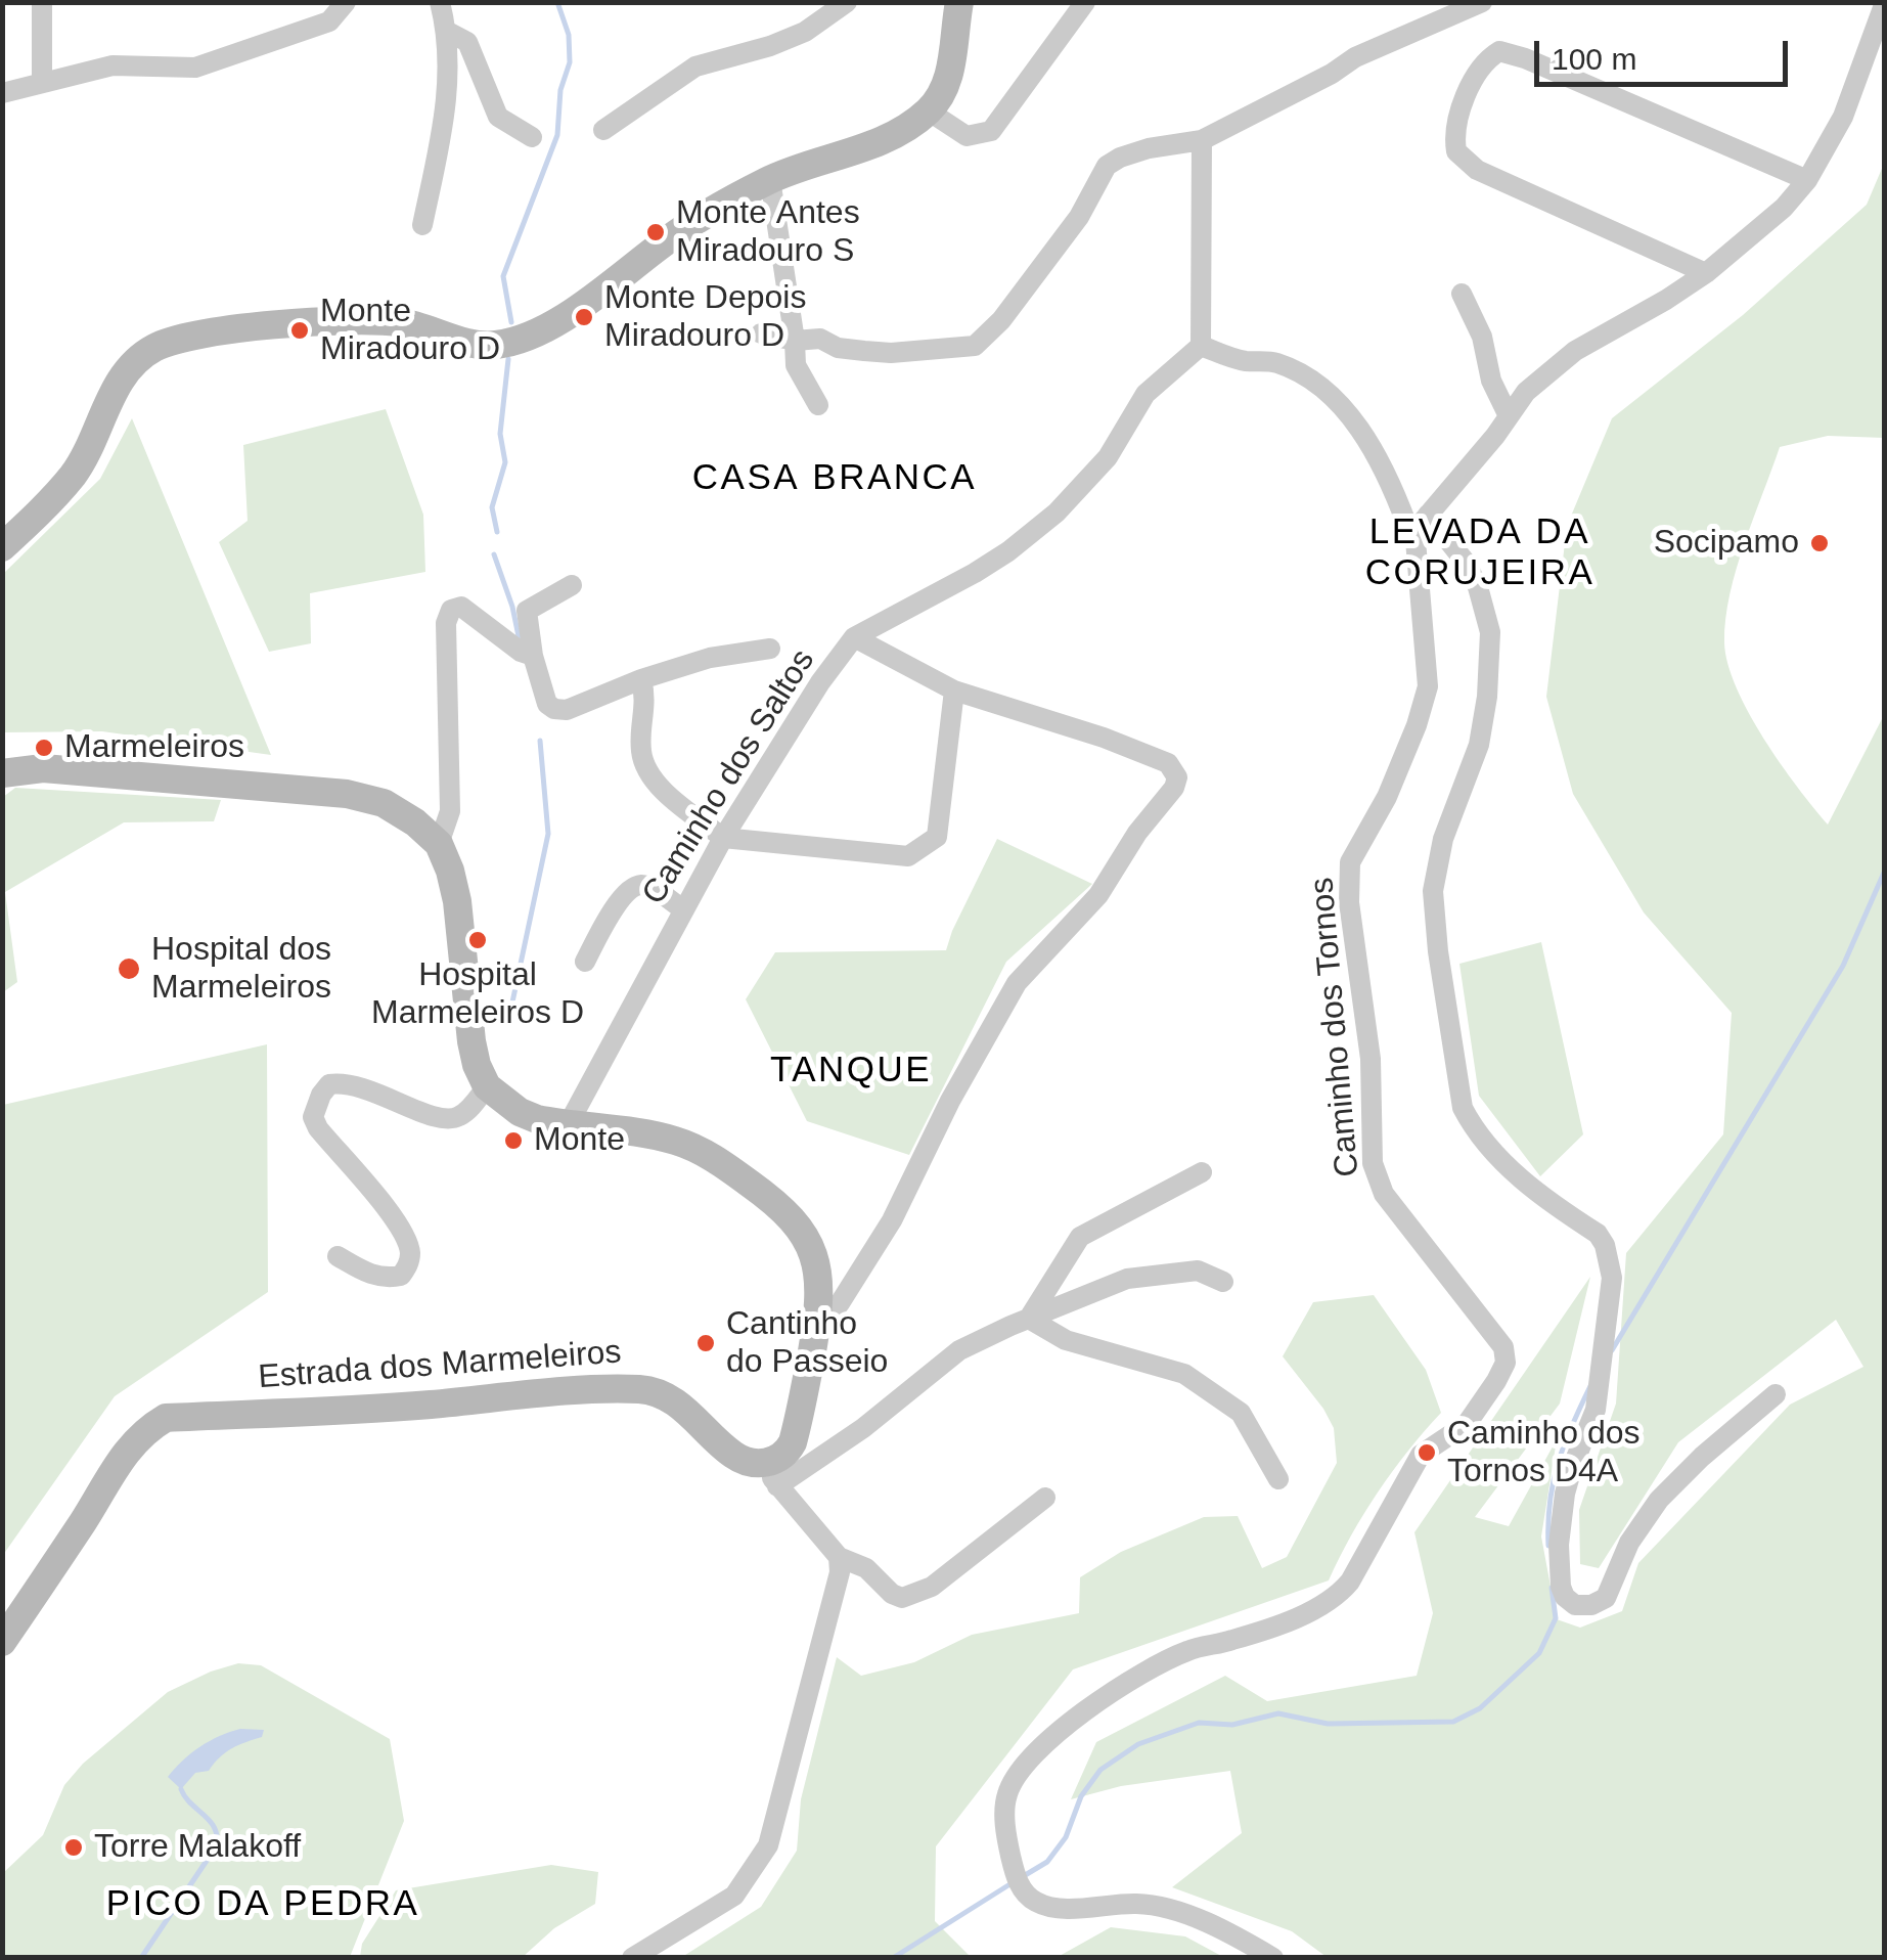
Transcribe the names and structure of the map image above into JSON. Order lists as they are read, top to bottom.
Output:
{
  "streets": {
    "main road": ["Estrada dos Marmeleiros"],
    "street": ["Caminho dos Saltos", "Caminho dos Tornos"]
  },
  "districts": [
    "CASA BRANCA",
    "LEVADA DA CORUJEIRA",
    "TANQUE",
    "PICO DA PEDRA"
  ],
  "places": [
    "Monte Antes Miradouro S",
    "Monte Depois Miradouro D",
    "Monte Miradouro D",
    "Socipamo",
    "Marmeleiros",
    "Hospital Marmeleiros D",
    "Hospital dos Marmeleiros",
    "Monte",
    "Cantinho do Passeio",
    "Caminho dos Tornos D4A",
    "Torre Malakoff"
  ],
  "scale_bar": "100 m"
}
